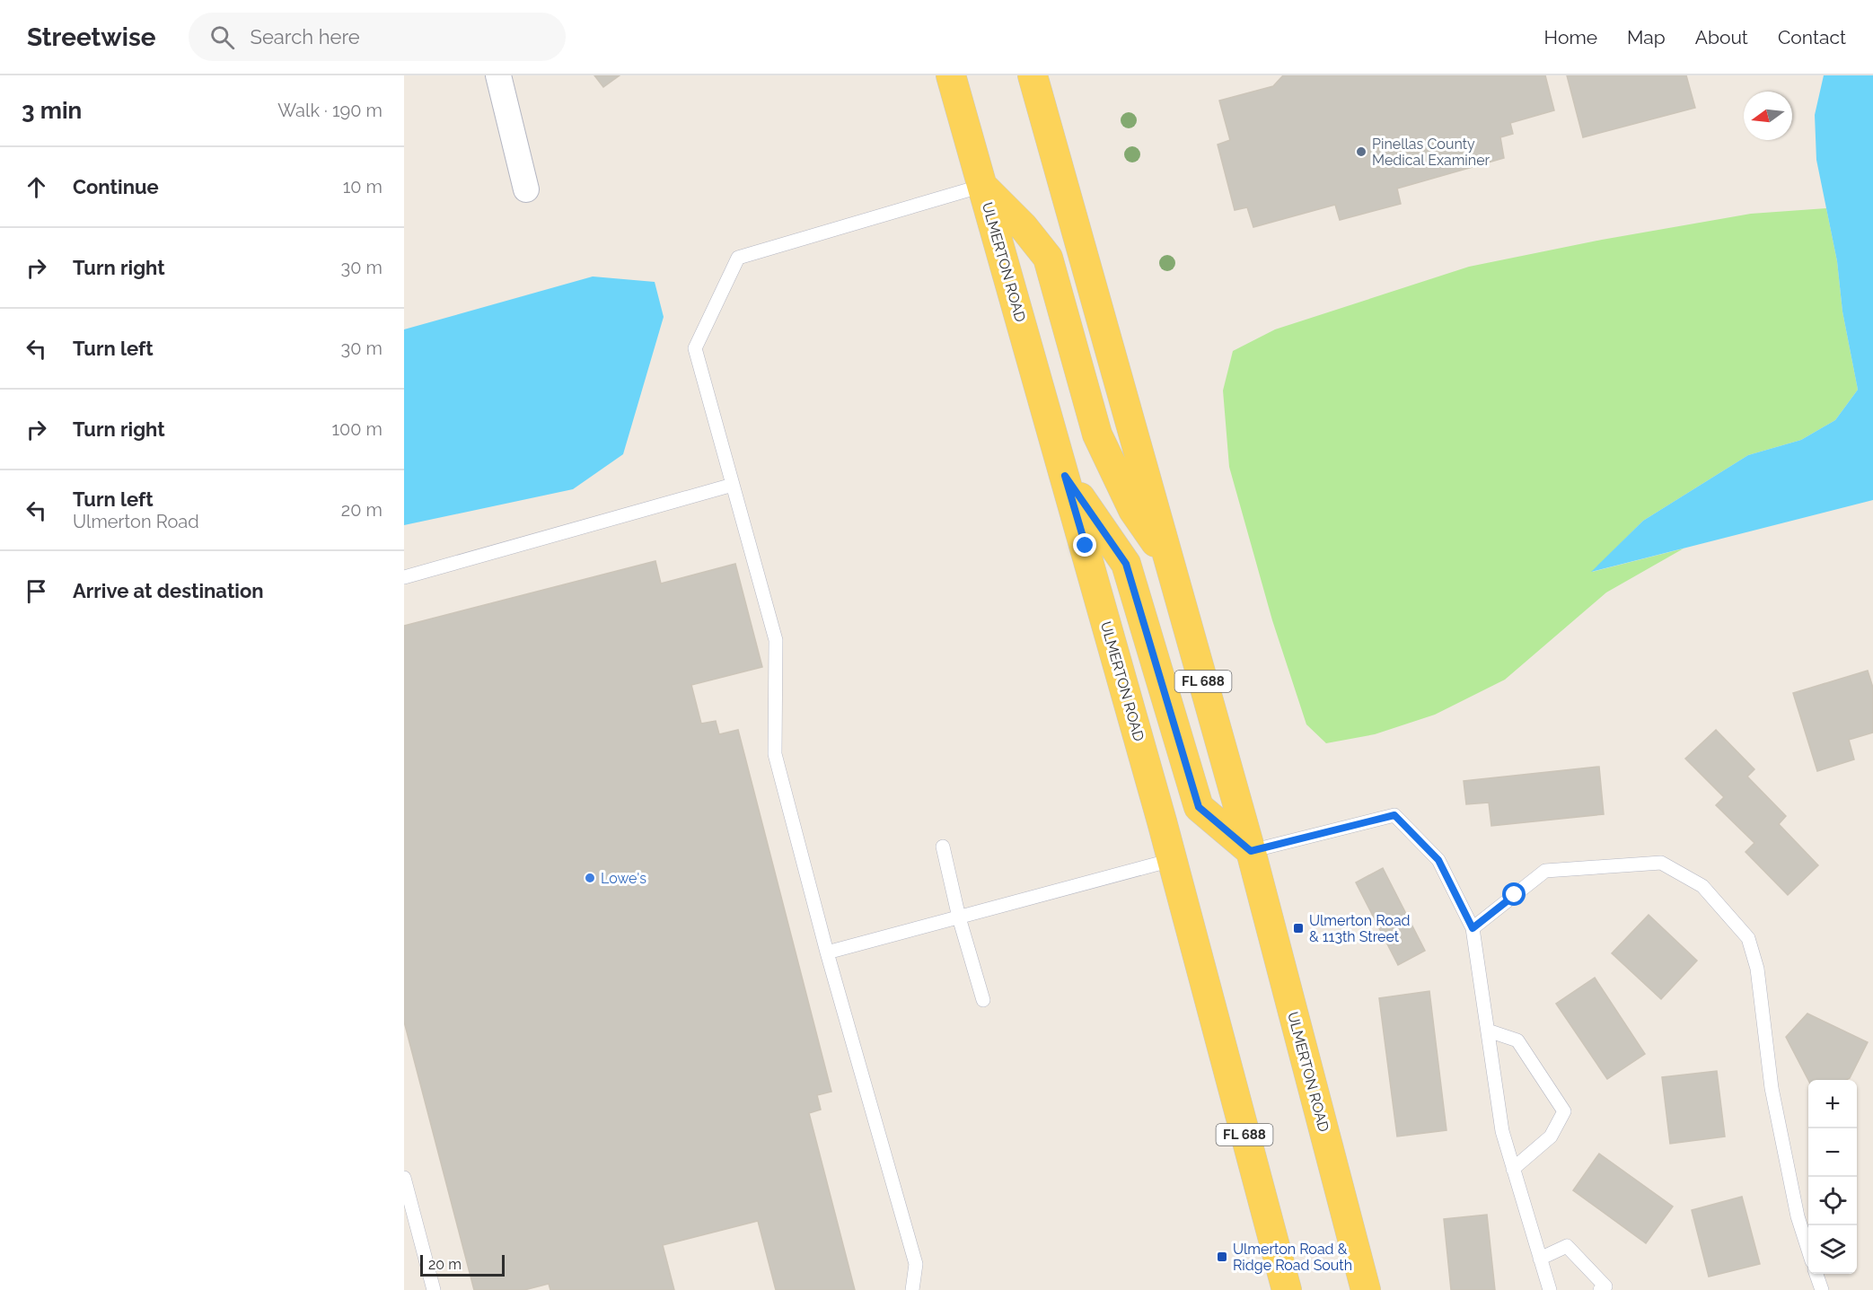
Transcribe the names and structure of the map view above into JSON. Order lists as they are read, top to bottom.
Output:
{
  "streets": {
    "main road": ["ULMERTON ROAD", "FL 688"]
  },
  "places": {
    "other": ["Pinellas County Medical Examiner", "Lowe's"],
    "transit": ["Ulmerton Road & 113th Street", "Ulmerton Road & Ridge Road South"]
  },
  "scale_bar": "20 m",
  "north": "left",
  "page": {
    "header": "Streetwise",
    "search": "Search here",
    "nav": [
      "Home",
      "Map",
      "About",
      "Contact"
    ],
    "heading": ["3 min", "Walk · 190 m"],
    "list": [
      ["Continue", "10 m"],
      ["Turn right", "30 m"],
      ["Turn left", "30 m"],
      ["Turn right", "100 m"],
      ["Turn left", "Ulmerton Road", "20 m"],
      "Arrive at destination"
    ],
    "map_buttons": ["+", "−"],
    "scale": "20 m"
  }
}
